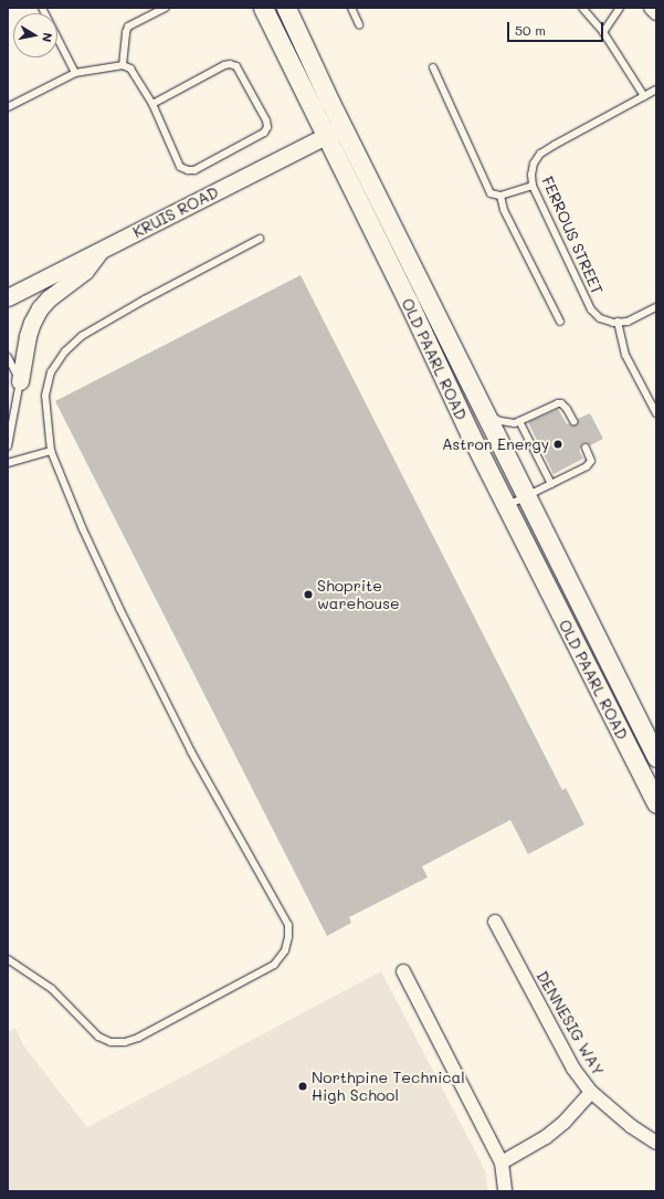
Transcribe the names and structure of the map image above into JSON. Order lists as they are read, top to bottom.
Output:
{
  "streets": {
    "main road": ["OLD PAARL ROAD"],
    "street": ["KRUIS ROAD", "DENNESIG WAY"],
    "lane": ["FERROUS STREET"]
  },
  "crossings": [
    ["KRUIS ROAD", "OLD PAARL ROAD"]
  ],
  "places": ["Astron Energy", "Shoprite warehouse", "Northpine Technical High School"],
  "scale_bar": "50 m",
  "north": "right"
}
